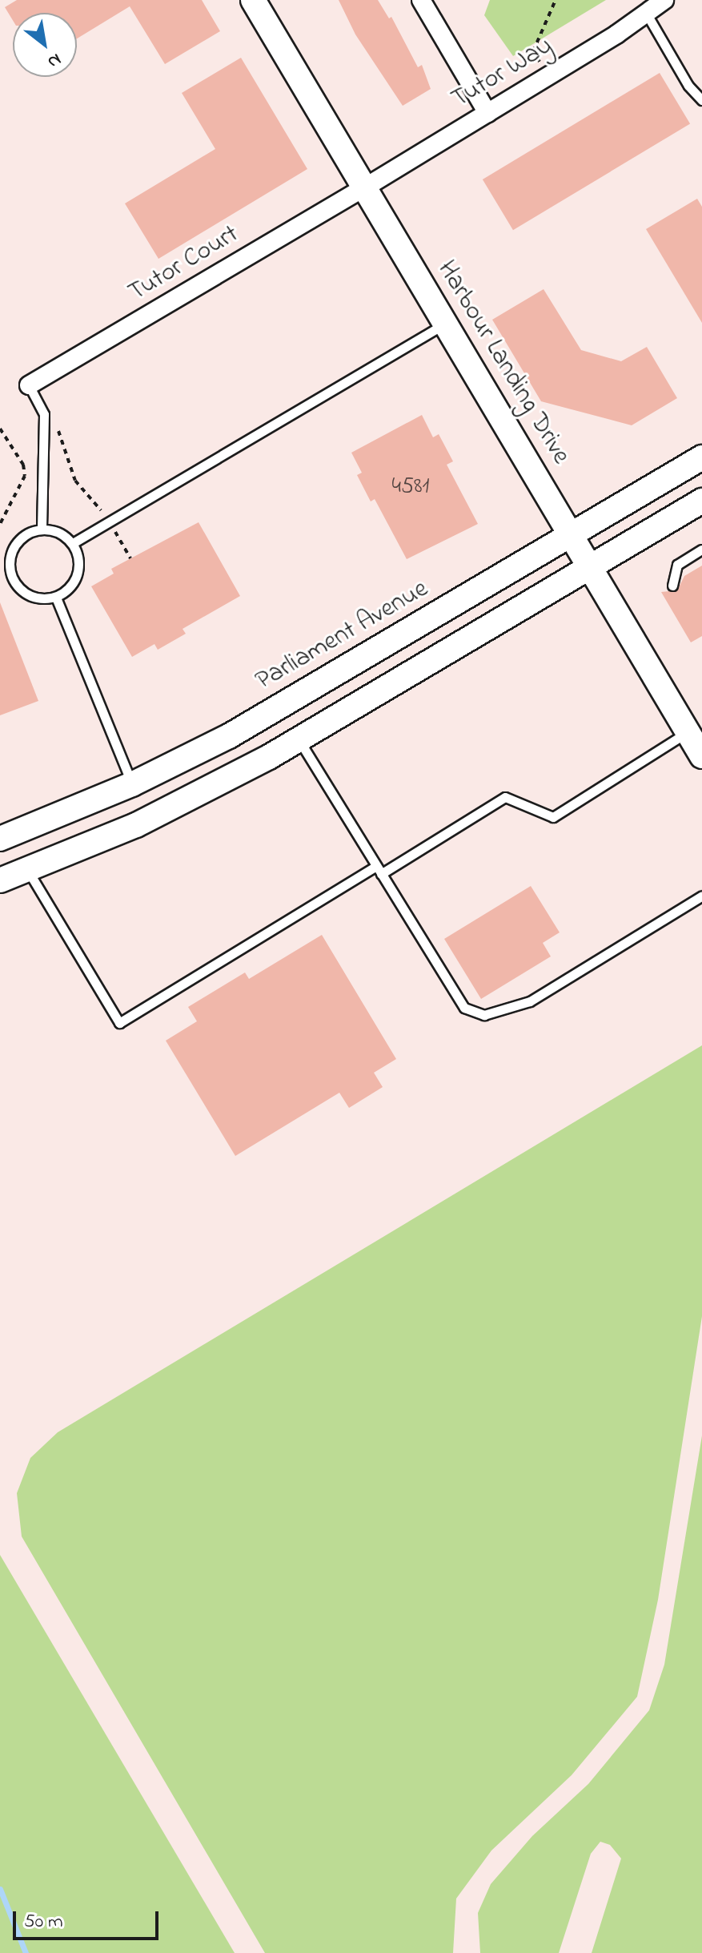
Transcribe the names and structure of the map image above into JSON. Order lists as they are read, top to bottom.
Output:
{
  "streets": {
    "main road": ["Harbour Landing Drive", "Parliament Avenue"],
    "street": ["Tutor Way", "Tutor Court"]
  },
  "crossings": [
    ["Tutor Way", "Tutor Court"],
    ["Tutor Way", "Harbour Landing Drive"],
    ["Tutor Court", "Harbour Landing Drive"],
    ["Harbour Landing Drive", "Parliament Avenue"]
  ],
  "house_numbers": ["4581"],
  "scale_bar": "50 m",
  "north": "bottom right"
}
